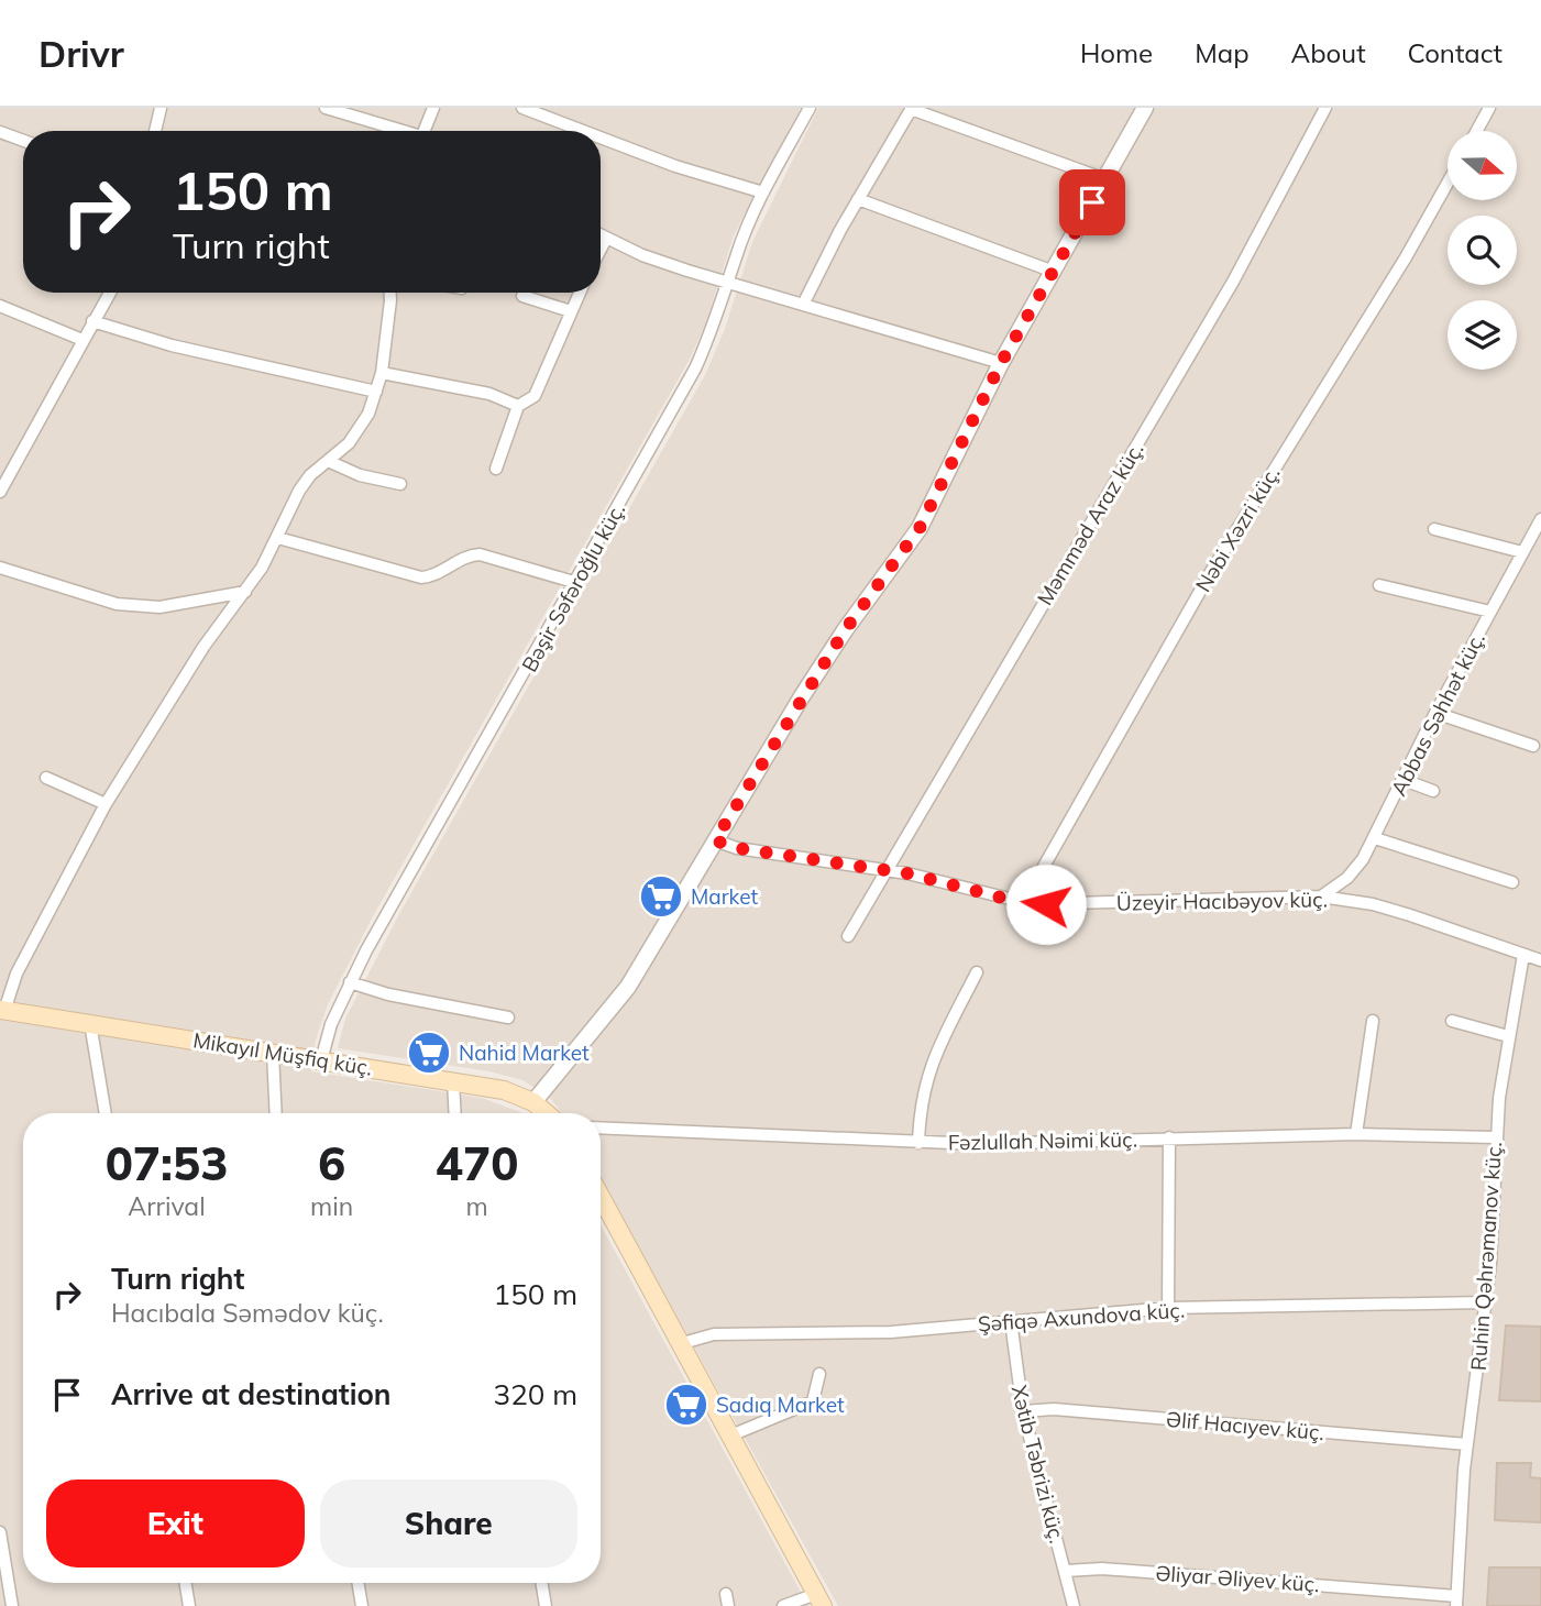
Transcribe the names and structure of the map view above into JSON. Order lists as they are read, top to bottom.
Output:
{
  "streets": {
    "main road": ["Mikayıl Müşfiq küç."],
    "street": [
      "Məmməd Araz küç.",
      "Nəbi Xəzri küç.",
      "Bəşir Səfəroğlu küç.",
      "Abbas Səhhət küç.",
      "Üzeyir Hacıbəyov küç.",
      "Fəzlullah Nəimi küç.",
      "Ruhin Qəhrəmanov küç.",
      "Şəfiqə Axundova küç.",
      "Əlif Hacıyev küç.",
      "Xətib Təbrizi küç.",
      "Əliyar Əliyev küç."
    ]
  },
  "crossings": [
    ["Məmməd Araz küç.", "Üzeyir Hacıbəyov küç."],
    ["Nəbi Xəzri küç.", "Üzeyir Hacıbəyov küç."],
    ["Bəşir Səfəroğlu küç.", "Mikayıl Müşfiq küç."],
    ["Abbas Səhhət küç.", "Üzeyir Hacıbəyov küç."],
    ["Üzeyir Hacıbəyov küç.", "Ruhin Qəhrəmanov küç."],
    ["Fəzlullah Nəimi küç.", "Ruhin Qəhrəmanov küç."],
    ["Ruhin Qəhrəmanov küç.", "Şəfiqə Axundova küç."],
    ["Ruhin Qəhrəmanov küç.", "Əlif Hacıyev küç."],
    ["Ruhin Qəhrəmanov küç.", "Əliyar Əliyev küç."],
    ["Şəfiqə Axundova küç.", "Xətib Təbrizi küç."],
    ["Əlif Hacıyev küç.", "Xətib Təbrizi küç."],
    ["Xətib Təbrizi küç.", "Əliyar Əliyev küç."]
  ],
  "places": {
    "supermarket": ["Market", "Nahid Market", "Sadıq Market"]
  },
  "north": "right",
  "page": {
    "header": "Drivr",
    "nav": [
      "Home",
      "Map",
      "About",
      "Contact"
    ],
    "turn": ["150 m", "Turn right"],
    "eta": [
      "07:53",
      "Arrival",
      "6",
      "min",
      "470",
      "m"
    ],
    "list": [
      {
        "name": "Turn right",
        "note": "Hacıbala Səmədov küç.",
        "value": "150 m"
      },
      {
        "name": "Arrive at destination",
        "value": "320 m"
      }
    ],
    "buttons": ["Exit", "Share"]
  }
}
